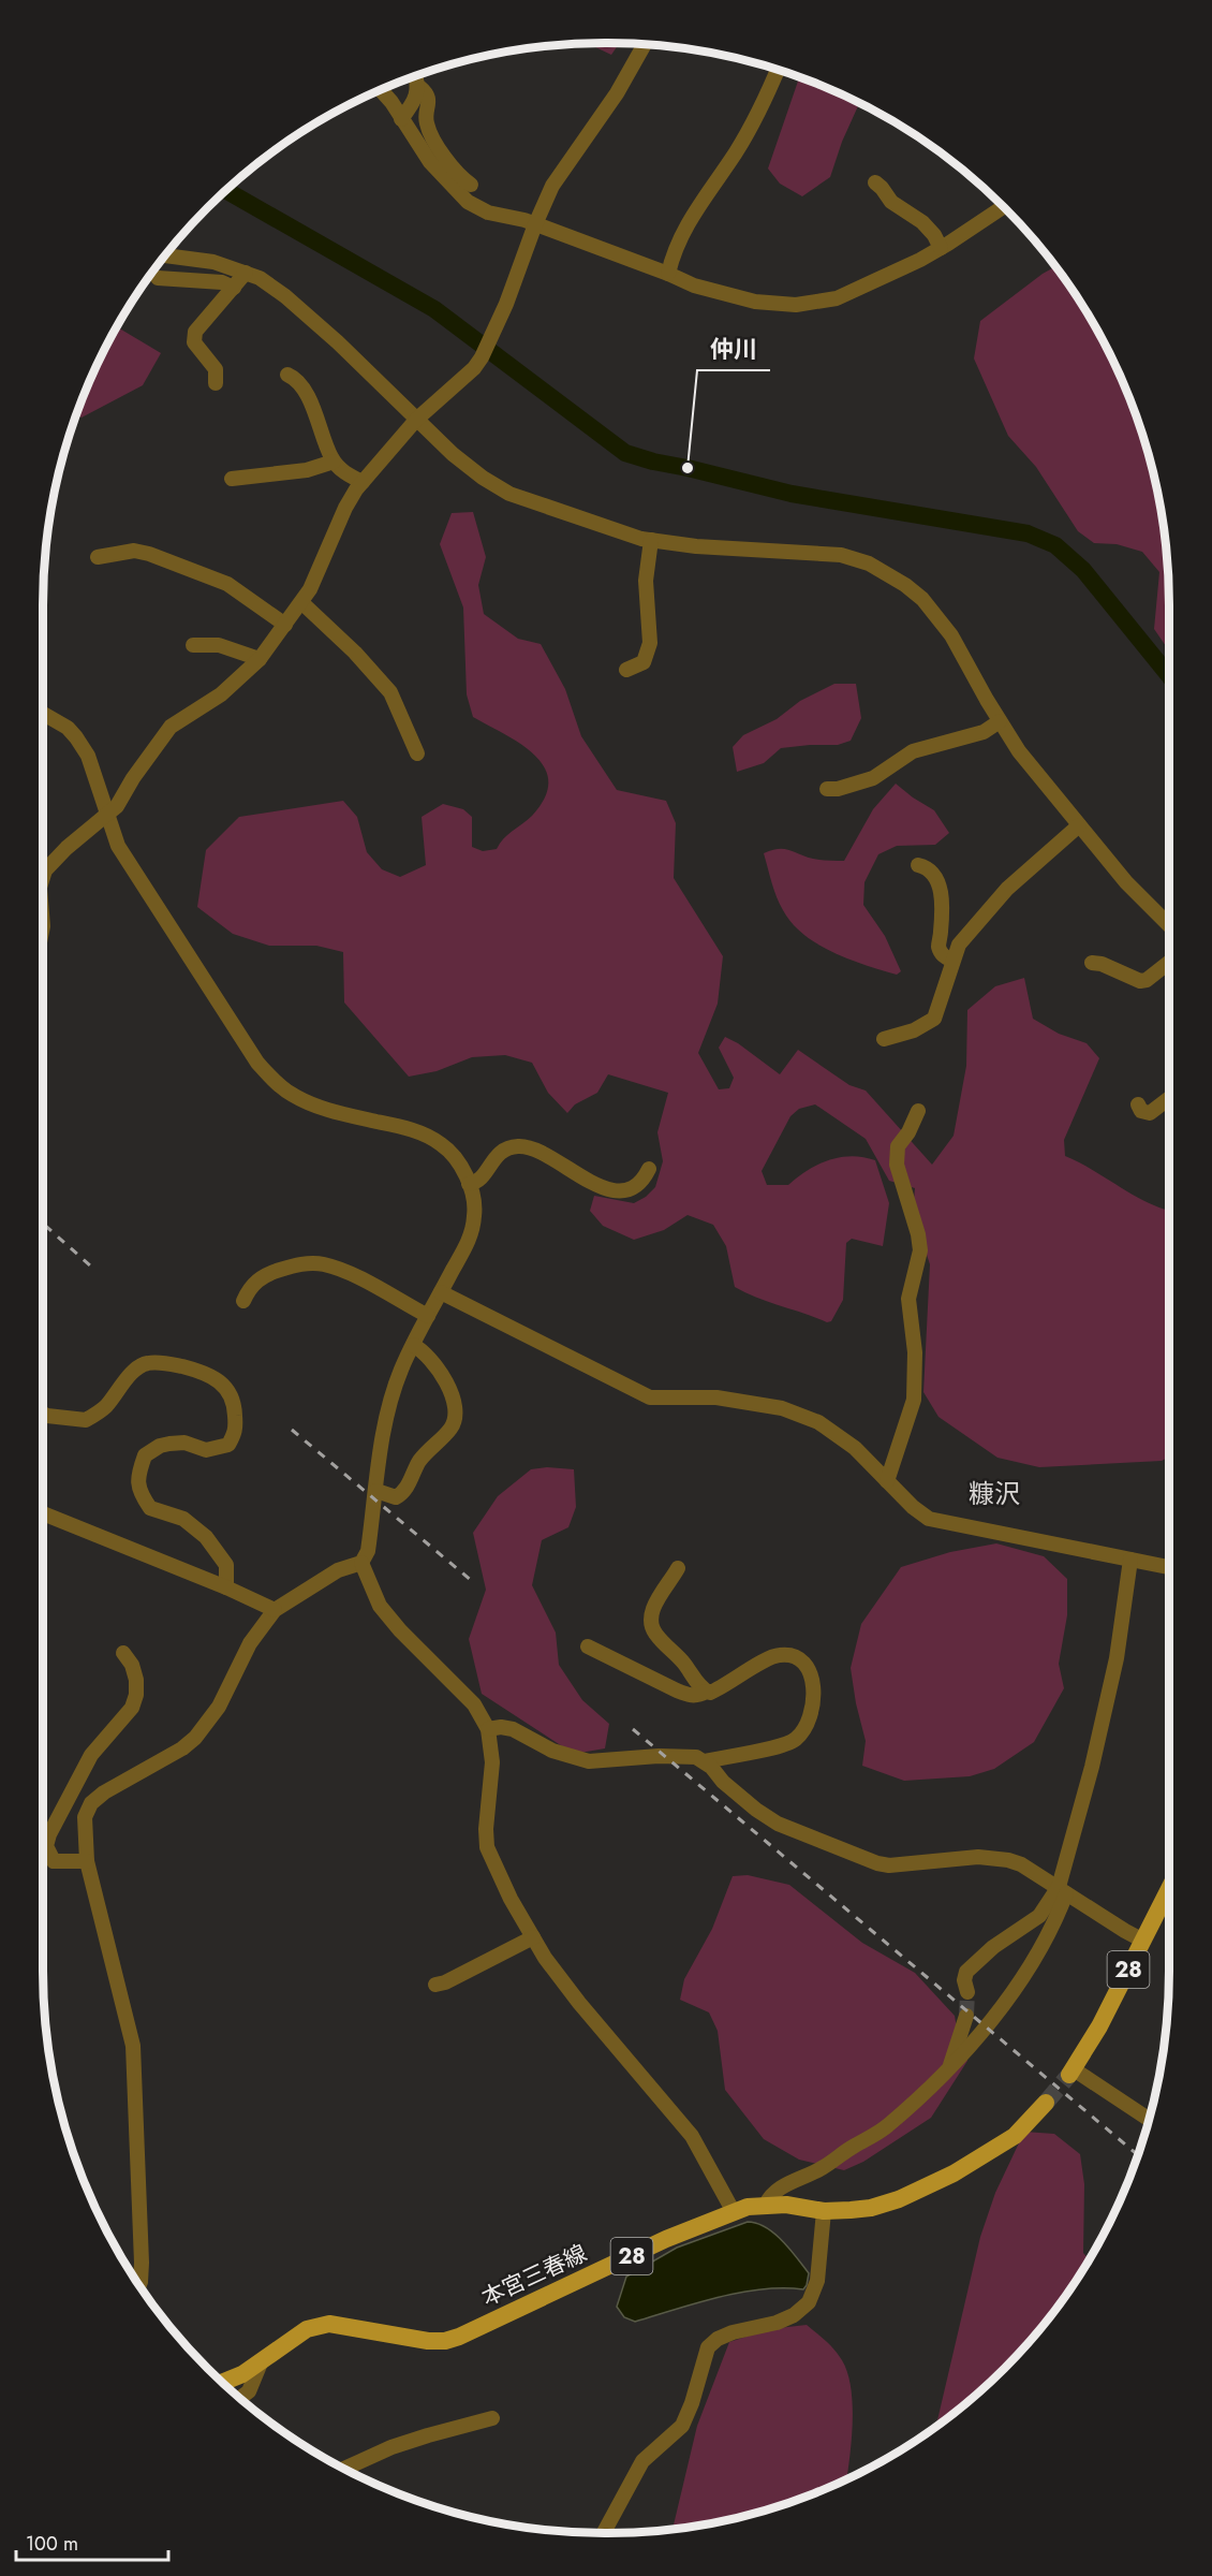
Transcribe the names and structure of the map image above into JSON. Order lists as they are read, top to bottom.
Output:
{
  "streets": {
    "main road": ["28", "本宮三春線"]
  },
  "districts": ["糠沢"],
  "places": ["仲川"],
  "scale_bar": "100 m"
}
